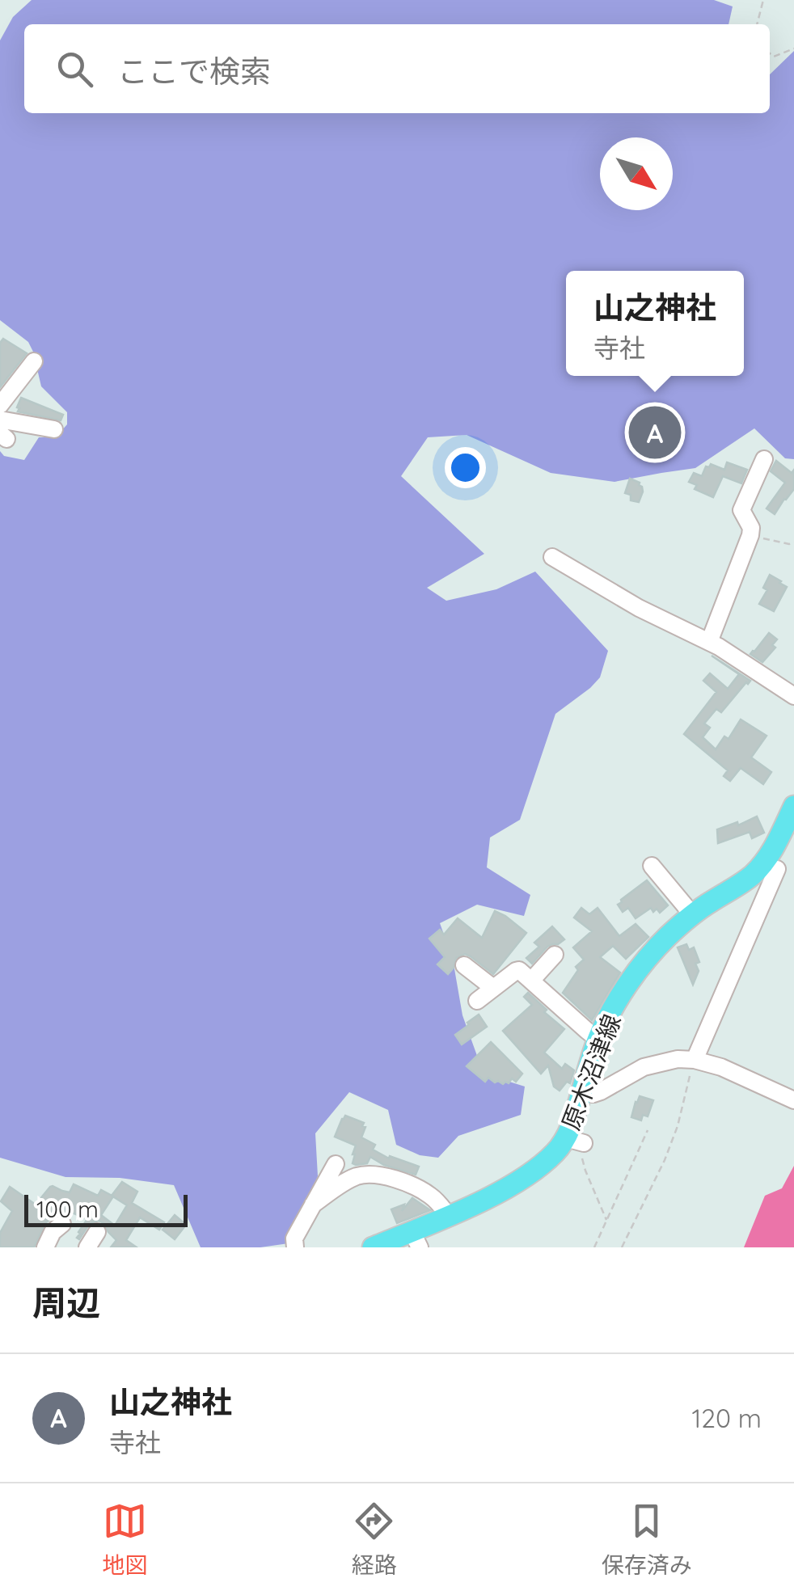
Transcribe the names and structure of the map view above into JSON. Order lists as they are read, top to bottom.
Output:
{
  "streets": {
    "main road": ["原木沼津線"]
  },
  "scale_bar": "100 m",
  "north": "bottom right",
  "page": {
    "search": "ここで検索",
    "popup": ["山之神社", "寺社"],
    "pins": "A",
    "scale": "100 m",
    "heading": "周辺",
    "list": [
      {
        "mark": "A",
        "name": "山之神社",
        "note": "寺社",
        "value": "120 m"
      }
    ],
    "nav": ["地図", "経路", "保存済み"]
  }
}
